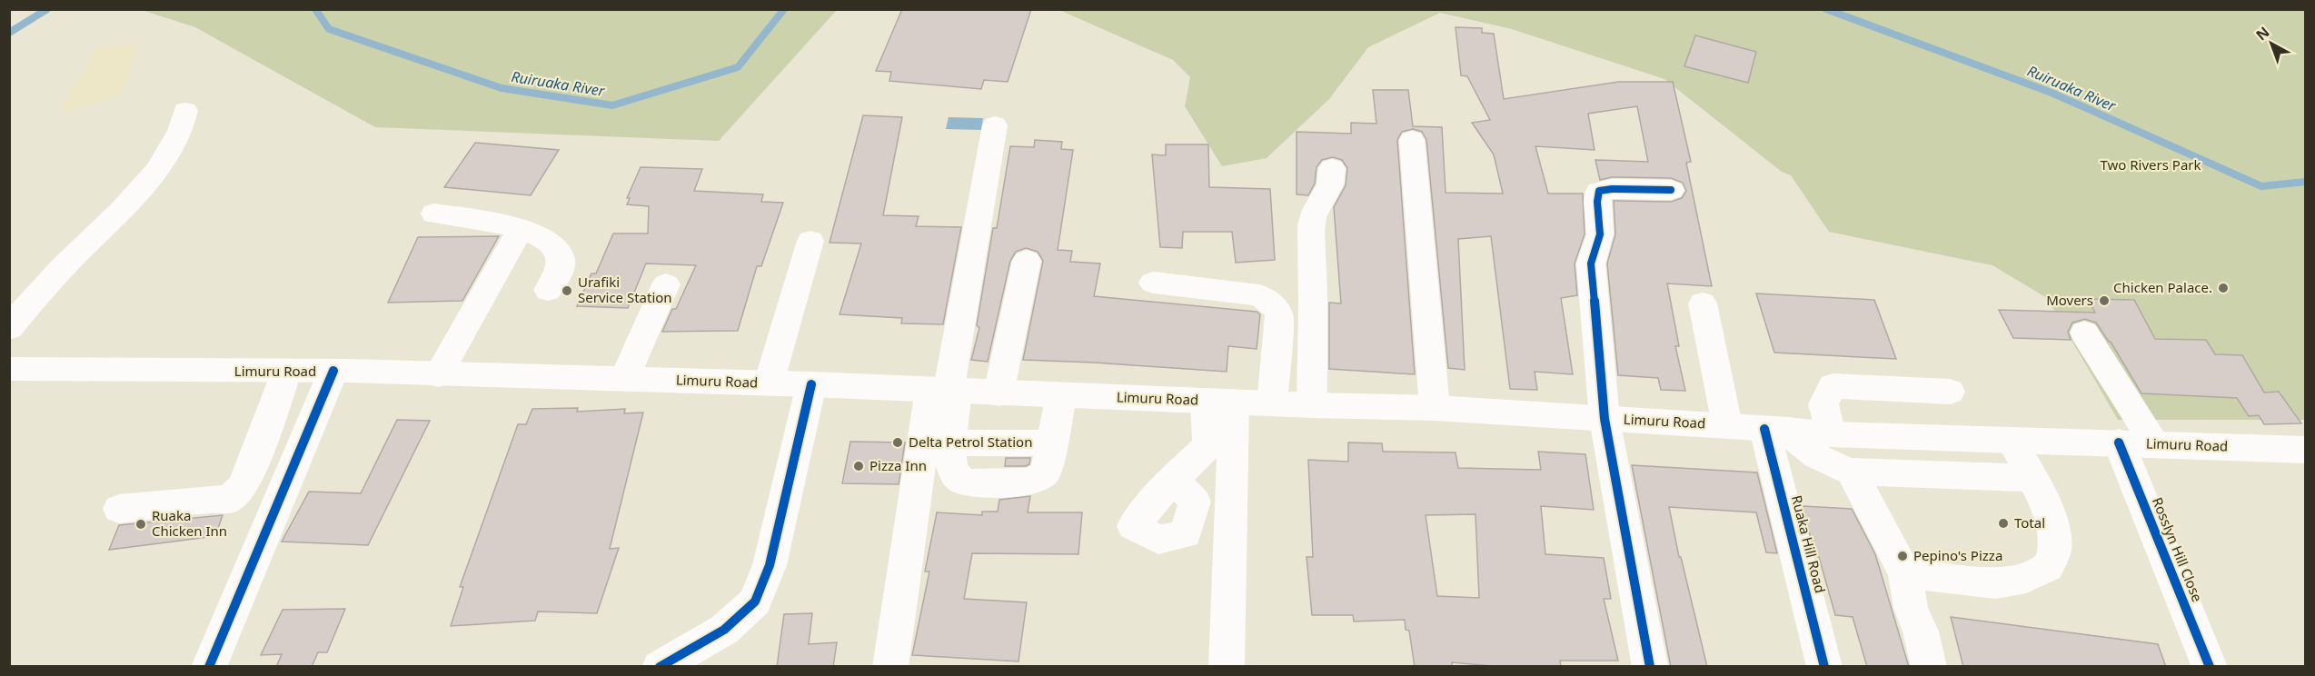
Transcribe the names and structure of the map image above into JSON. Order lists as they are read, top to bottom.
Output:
{
  "streets": {
    "main road": ["Limuru Road", "Ruaka Hill Road", "Rosslyn Hill Close"]
  },
  "crossings": [
    ["Limuru Road", "Ruaka Hill Road"],
    ["Limuru Road", "Rosslyn Hill Close"]
  ],
  "water": ["Ruiruaka River"],
  "parks": ["Two Rivers Park"],
  "places": [
    "Chicken Palace.",
    "Urafiki Service Station",
    "Movers",
    "Delta Petrol Station",
    "Pizza Inn",
    "Total",
    "Ruaka Chicken Inn",
    "Pepino's Pizza"
  ],
  "north": "top left"
}
